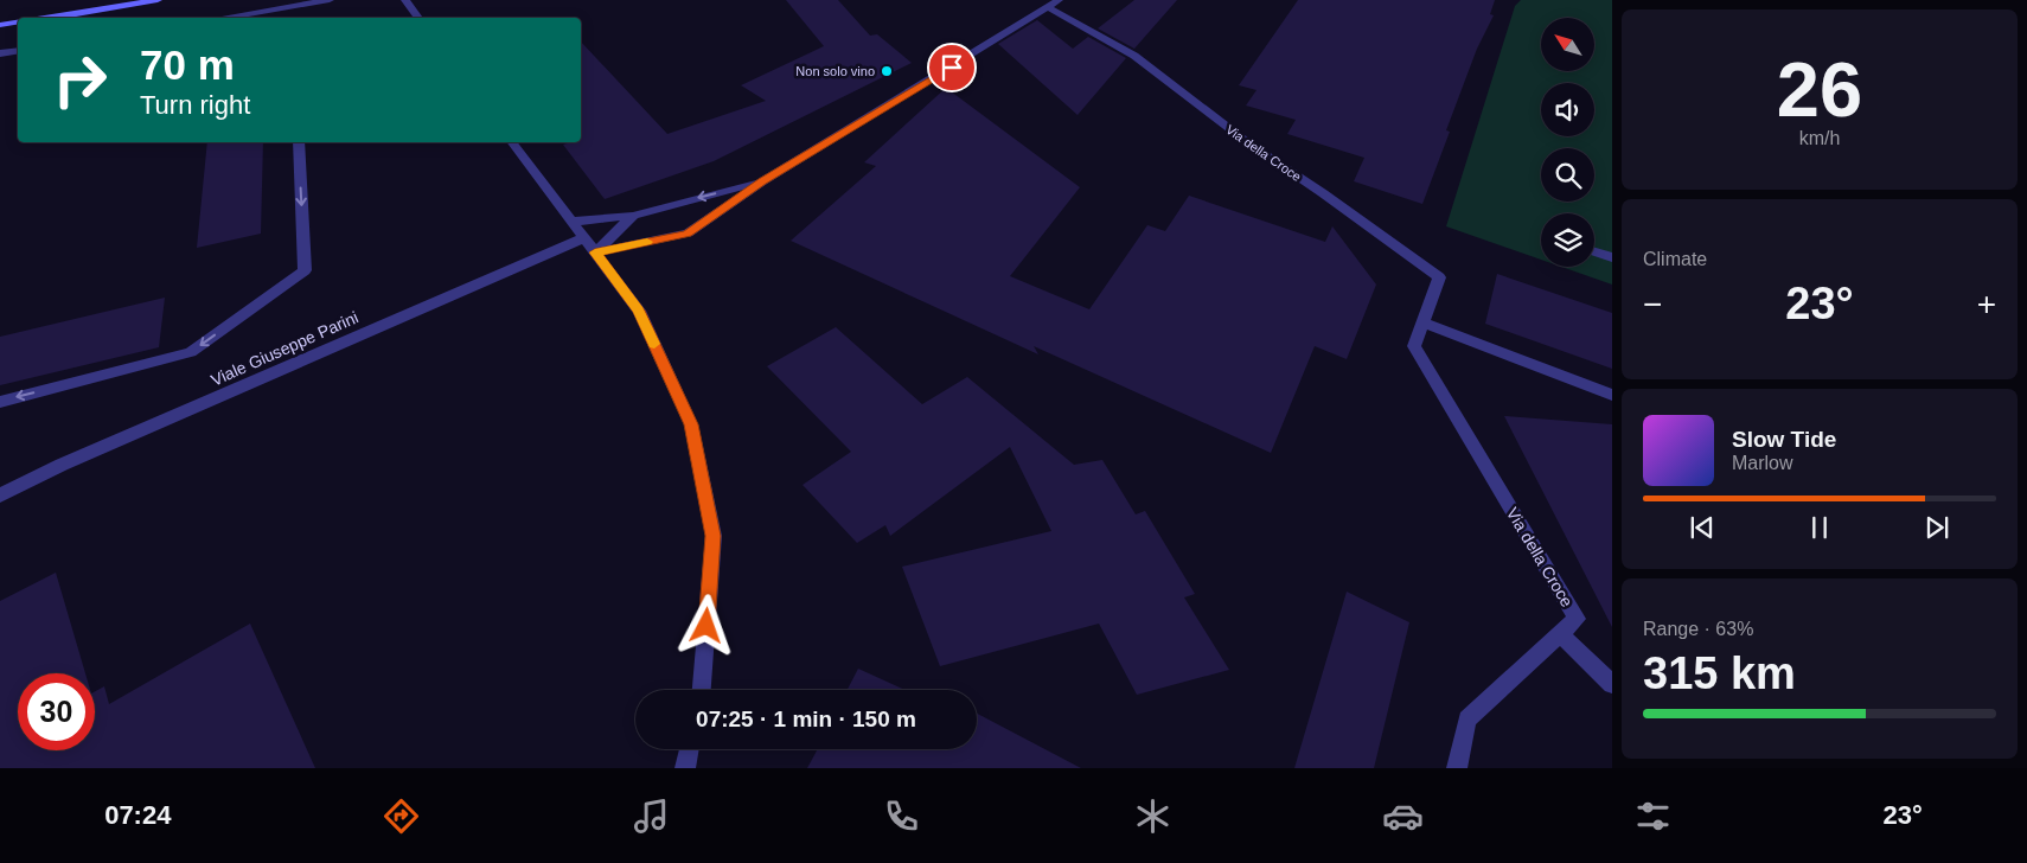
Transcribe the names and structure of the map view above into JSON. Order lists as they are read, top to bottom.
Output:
{
  "streets": {
    "street": ["Via della Croce", "Viale Giuseppe Parini"]
  },
  "places": ["Non solo vino"],
  "north": "top left",
  "page": {
    "tile": [
      ["26", "km/h"],
      "Climate",
      ["Range · 63%", "315 km"]
    ],
    "turn": ["70 m", "Turn right"],
    "heat": ["−", "23°", "+"],
    "song": ["Slow Tide", "Marlow"],
    "limit": "30",
    "trip": "07:25 · 1 min · 150 m",
    "tabs": ["07:24", "23°"]
  }
}
